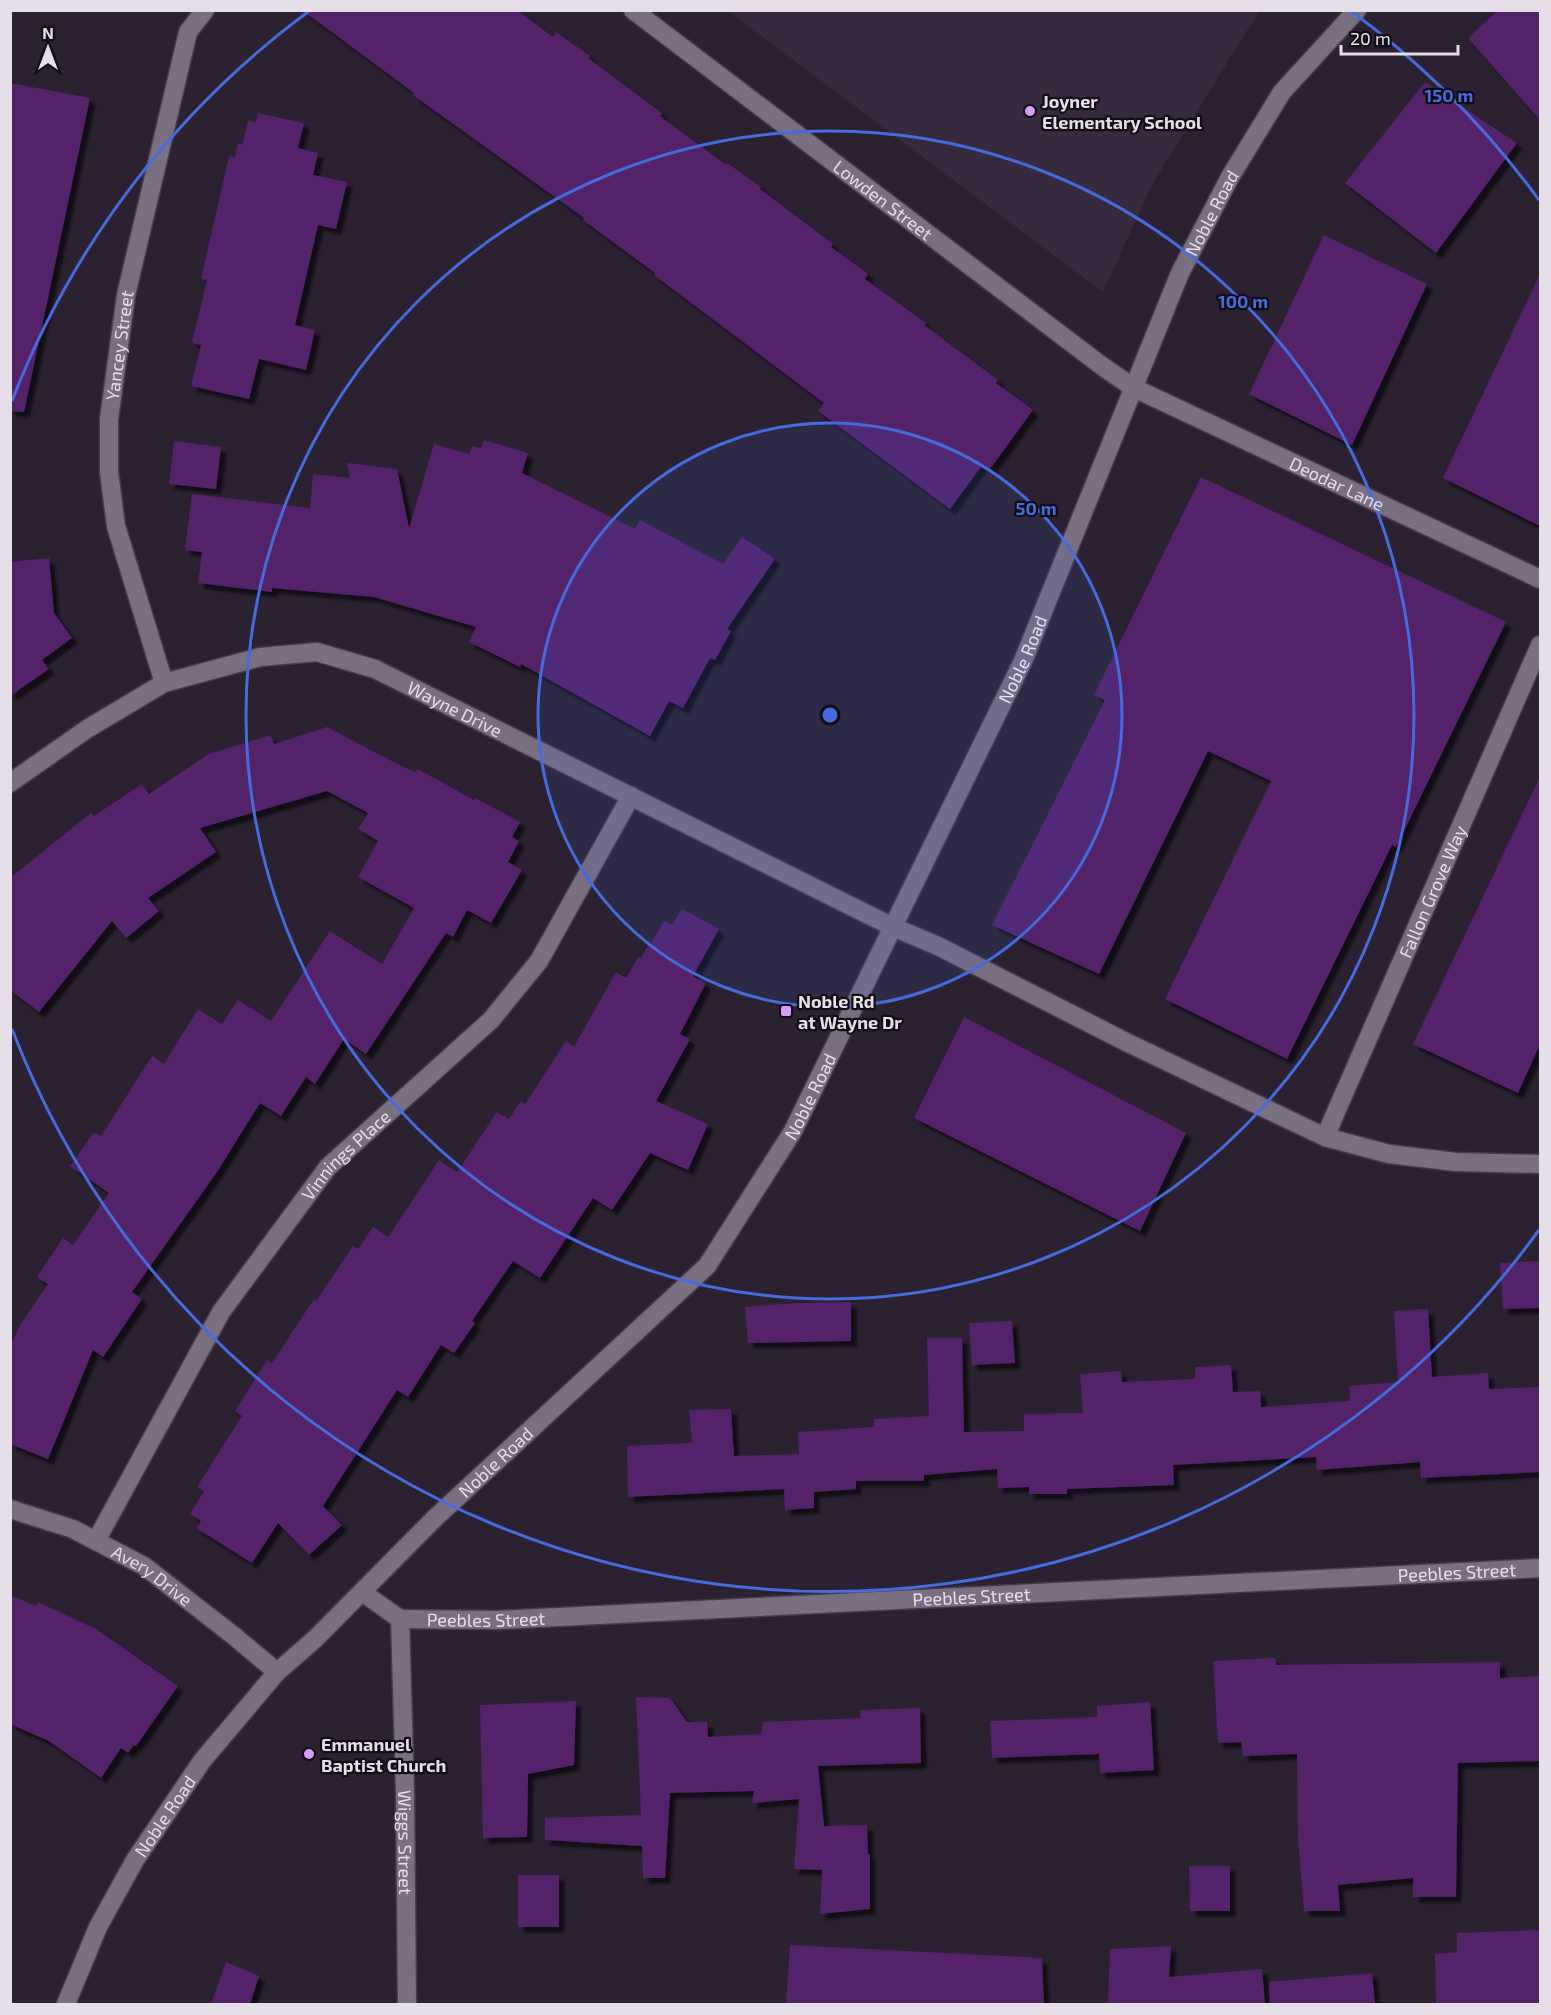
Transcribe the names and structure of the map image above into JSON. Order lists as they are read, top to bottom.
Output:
{
  "streets": {
    "street": [
      "Lowden Street",
      "Noble Road",
      "Yancey Street",
      "Deodar Lane",
      "Wayne Drive",
      "Fallon Grove Way",
      "Vinnings Place",
      "Peebles Street",
      "Avery Drive",
      "Wiggs Street"
    ]
  },
  "crossings": [
    ["Lowden Street", "Noble Road"],
    ["Lowden Street", "Deodar Lane"],
    ["Noble Road", "Deodar Lane"],
    ["Noble Road", "Wayne Drive"],
    ["Noble Road", "Avery Drive"],
    ["Yancey Street", "Wayne Drive"],
    ["Wayne Drive", "Vinnings Place"],
    ["Vinnings Place", "Avery Drive"],
    ["Peebles Street", "Wiggs Street"]
  ],
  "places": {
    "other": ["Joyner Elementary School", "Emmanuel Baptist Church"],
    "transit": ["Noble Rd at Wayne Dr"]
  },
  "scale_bar": "20 m",
  "north": "top",
  "rings": ["150 m", "100 m", "50 m"]
}
